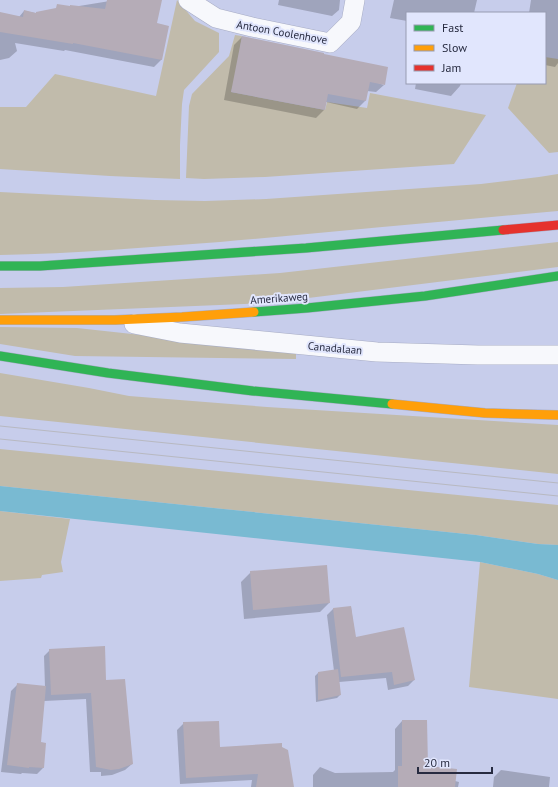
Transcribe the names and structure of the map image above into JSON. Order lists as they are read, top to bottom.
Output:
{
  "streets": {
    "main road": ["Amerikaweg"],
    "street": ["Antoon Coolenhove", "Canadalaan"]
  },
  "crossings": [
    ["Amerikaweg", "Canadalaan"]
  ],
  "legend": ["Fast", "Slow", "Jam"],
  "scale_bar": "20 m"
}
